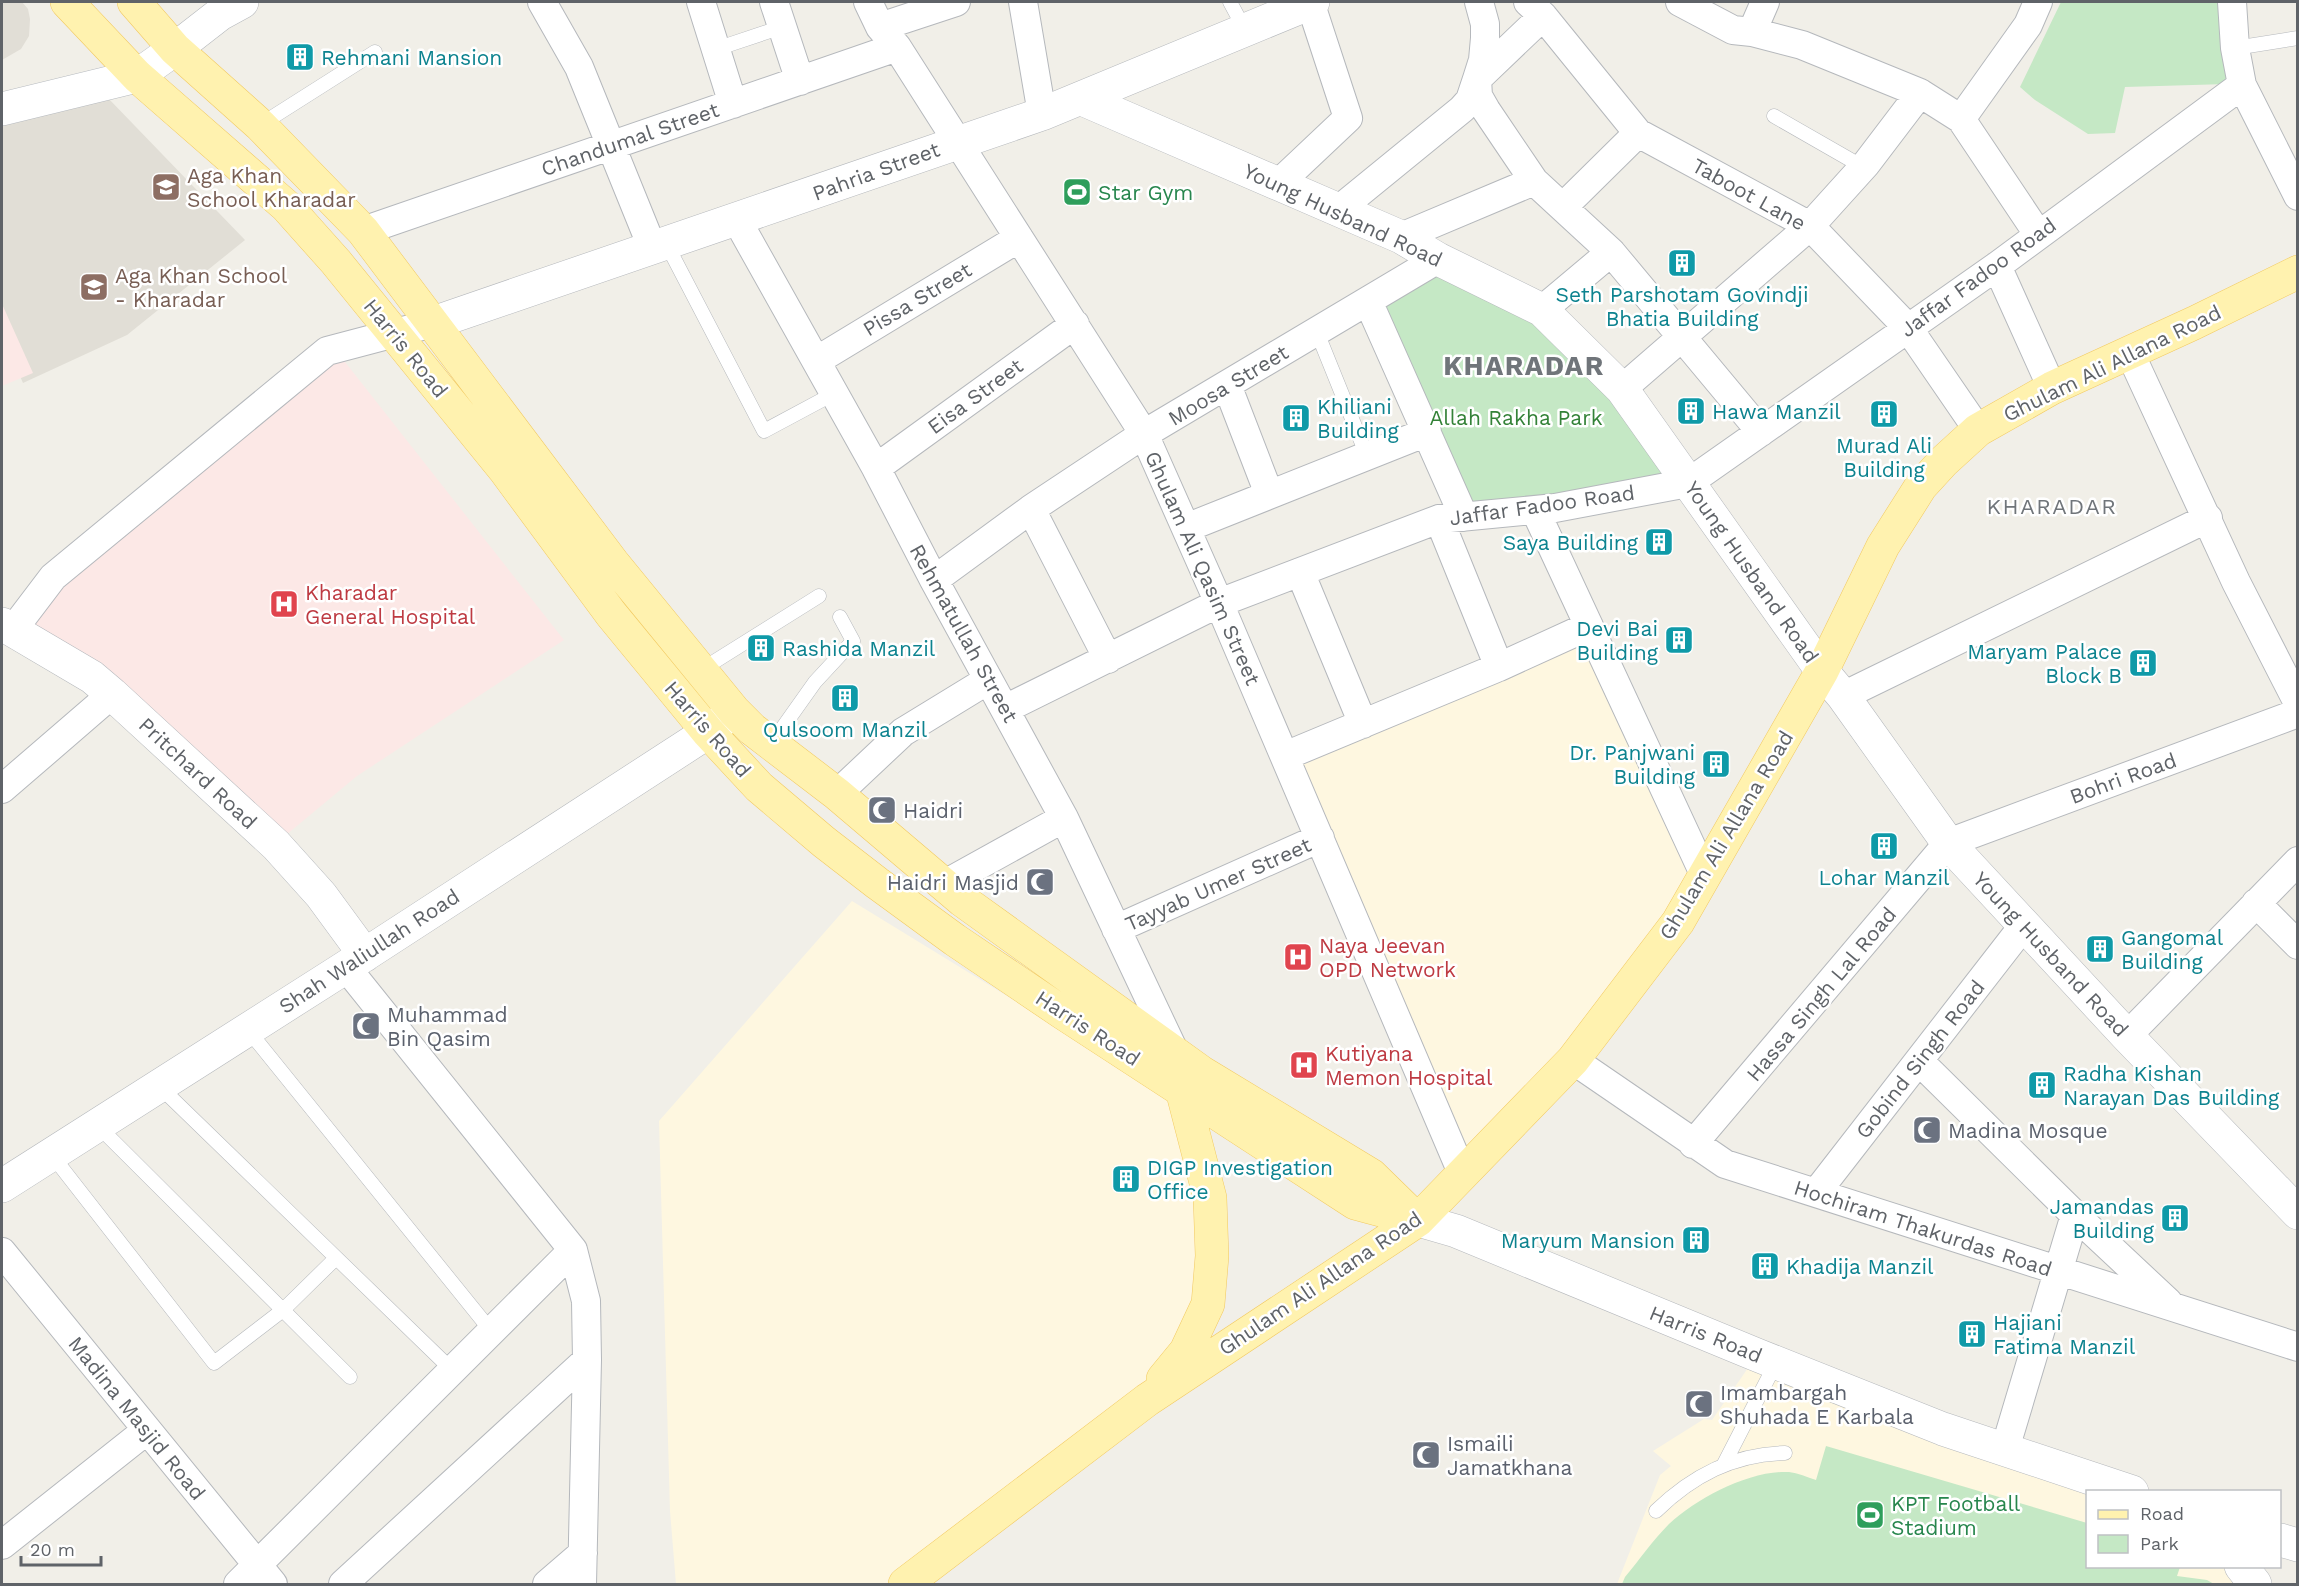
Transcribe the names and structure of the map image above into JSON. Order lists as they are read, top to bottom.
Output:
{
  "streets": {
    "main road": ["Harris Road", "Ghulam Ali Allana Road"],
    "street": [
      "Chandumal Street",
      "Pahria Street",
      "Taboot Lane",
      "Young Husband Road",
      "Jaffar Fadoo Road",
      "Pissa Street",
      "Moosa Street",
      "Eisa Street",
      "Ghulam Ali Qasim Street",
      "Rehmatullah Street",
      "Pritchard Road",
      "Bohri Road",
      "Tayyab Umer Street",
      "Shah Waliullah Road",
      "Hassa Singh Lal Road",
      "Gobind Singh Road",
      "Hochiram Thakurdas Road",
      "Madina Masjid Road"
    ]
  },
  "crossings": [
    ["Chandumal Street", "Harris Road"],
    ["Chandumal Street", "Ghulam Ali Qasim Street"],
    ["Pahria Street", "Young Husband Road"],
    ["Pahria Street", "Harris Road"],
    ["Pahria Street", "Ghulam Ali Qasim Street"],
    ["Pahria Street", "Rehmatullah Street"],
    ["Taboot Lane", "Jaffar Fadoo Road"],
    ["Taboot Lane", "Ghulam Ali Allana Road"],
    ["Young Husband Road", "Jaffar Fadoo Road"],
    ["Young Husband Road", "Ghulam Ali Allana Road"],
    ["Young Husband Road", "Moosa Street"],
    ["Young Husband Road", "Bohri Road"],
    ["Young Husband Road", "Hassa Singh Lal Road"],
    ["Young Husband Road", "Gobind Singh Road"],
    ["Jaffar Fadoo Road", "Ghulam Ali Qasim Street"],
    ["Jaffar Fadoo Road", "Rehmatullah Street"],
    ["Pissa Street", "Ghulam Ali Qasim Street"],
    ["Pissa Street", "Rehmatullah Street"],
    ["Harris Road", "Ghulam Ali Allana Road"],
    ["Harris Road", "Rehmatullah Street"],
    ["Harris Road", "Shah Waliullah Road"],
    ["Ghulam Ali Allana Road", "Ghulam Ali Qasim Street"],
    ["Ghulam Ali Allana Road", "Hochiram Thakurdas Road"],
    ["Moosa Street", "Ghulam Ali Qasim Street"],
    ["Moosa Street", "Rehmatullah Street"],
    ["Eisa Street", "Ghulam Ali Qasim Street"],
    ["Eisa Street", "Rehmatullah Street"],
    ["Ghulam Ali Qasim Street", "Tayyab Umer Street"],
    ["Rehmatullah Street", "Tayyab Umer Street"],
    ["Pritchard Road", "Shah Waliullah Road"],
    ["Bohri Road", "Hassa Singh Lal Road"],
    ["Hassa Singh Lal Road", "Hochiram Thakurdas Road"],
    ["Gobind Singh Road", "Hochiram Thakurdas Road"]
  ],
  "districts": ["KHARADAR", "KHARADAR"],
  "parks": ["Allah Rakha Park"],
  "places": {
    "building": [
      "Rehmani Mansion",
      "Seth Parshotam Govindji Bhatia Building",
      "Hawa Manzil",
      "Murad Ali Building",
      "Khiliani Building",
      "Saya Building",
      "Devi Bai Building",
      "Rashida Manzil",
      "Maryam Palace Block B",
      "Qulsoom Manzil",
      "Dr. Panjwani Building",
      "Lohar Manzil",
      "Gangomal Building",
      "Radha Kishan Narayan Das Building",
      "DIGP Investigation Office",
      "Jamandas Building",
      "Maryum Mansion",
      "Khadija Manzil",
      "Hajiani Fatima Manzil"
    ],
    "school or university": ["Aga Khan School Kharadar", "Aga Khan School - Kharadar"],
    "sports": ["Star Gym", "KPT Football Stadium"],
    "hospital": ["Kharadar General Hospital", "Naya Jeevan OPD Network", "Kutiyana Memon Hospital"],
    "mosque": [
      "Haidri",
      "Haidri Masjid",
      "Muhammad Bin Qasim",
      "Madina Mosque",
      "Imambargah Shuhada E Karbala",
      "Ismaili Jamatkhana"
    ]
  },
  "legend": ["Road", "Park"],
  "scale_bar": "20 m"
}
